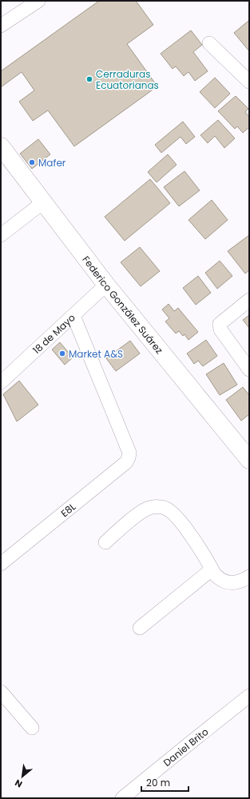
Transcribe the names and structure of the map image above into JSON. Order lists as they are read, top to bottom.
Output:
{
  "streets": {
    "street": [
      "Federico González Suárez",
      "18 de Mayo",
      "E8L",
      "Daniel Brito"
    ]
  },
  "crossings": [
    ["Federico González Suárez", "18 de Mayo"],
    ["18 de Mayo", "E8L"]
  ],
  "places": ["Cerraduras Ecuatorianas", "Mafer", "Market A&S"],
  "scale_bar": "20 m",
  "north": "bottom left"
}
